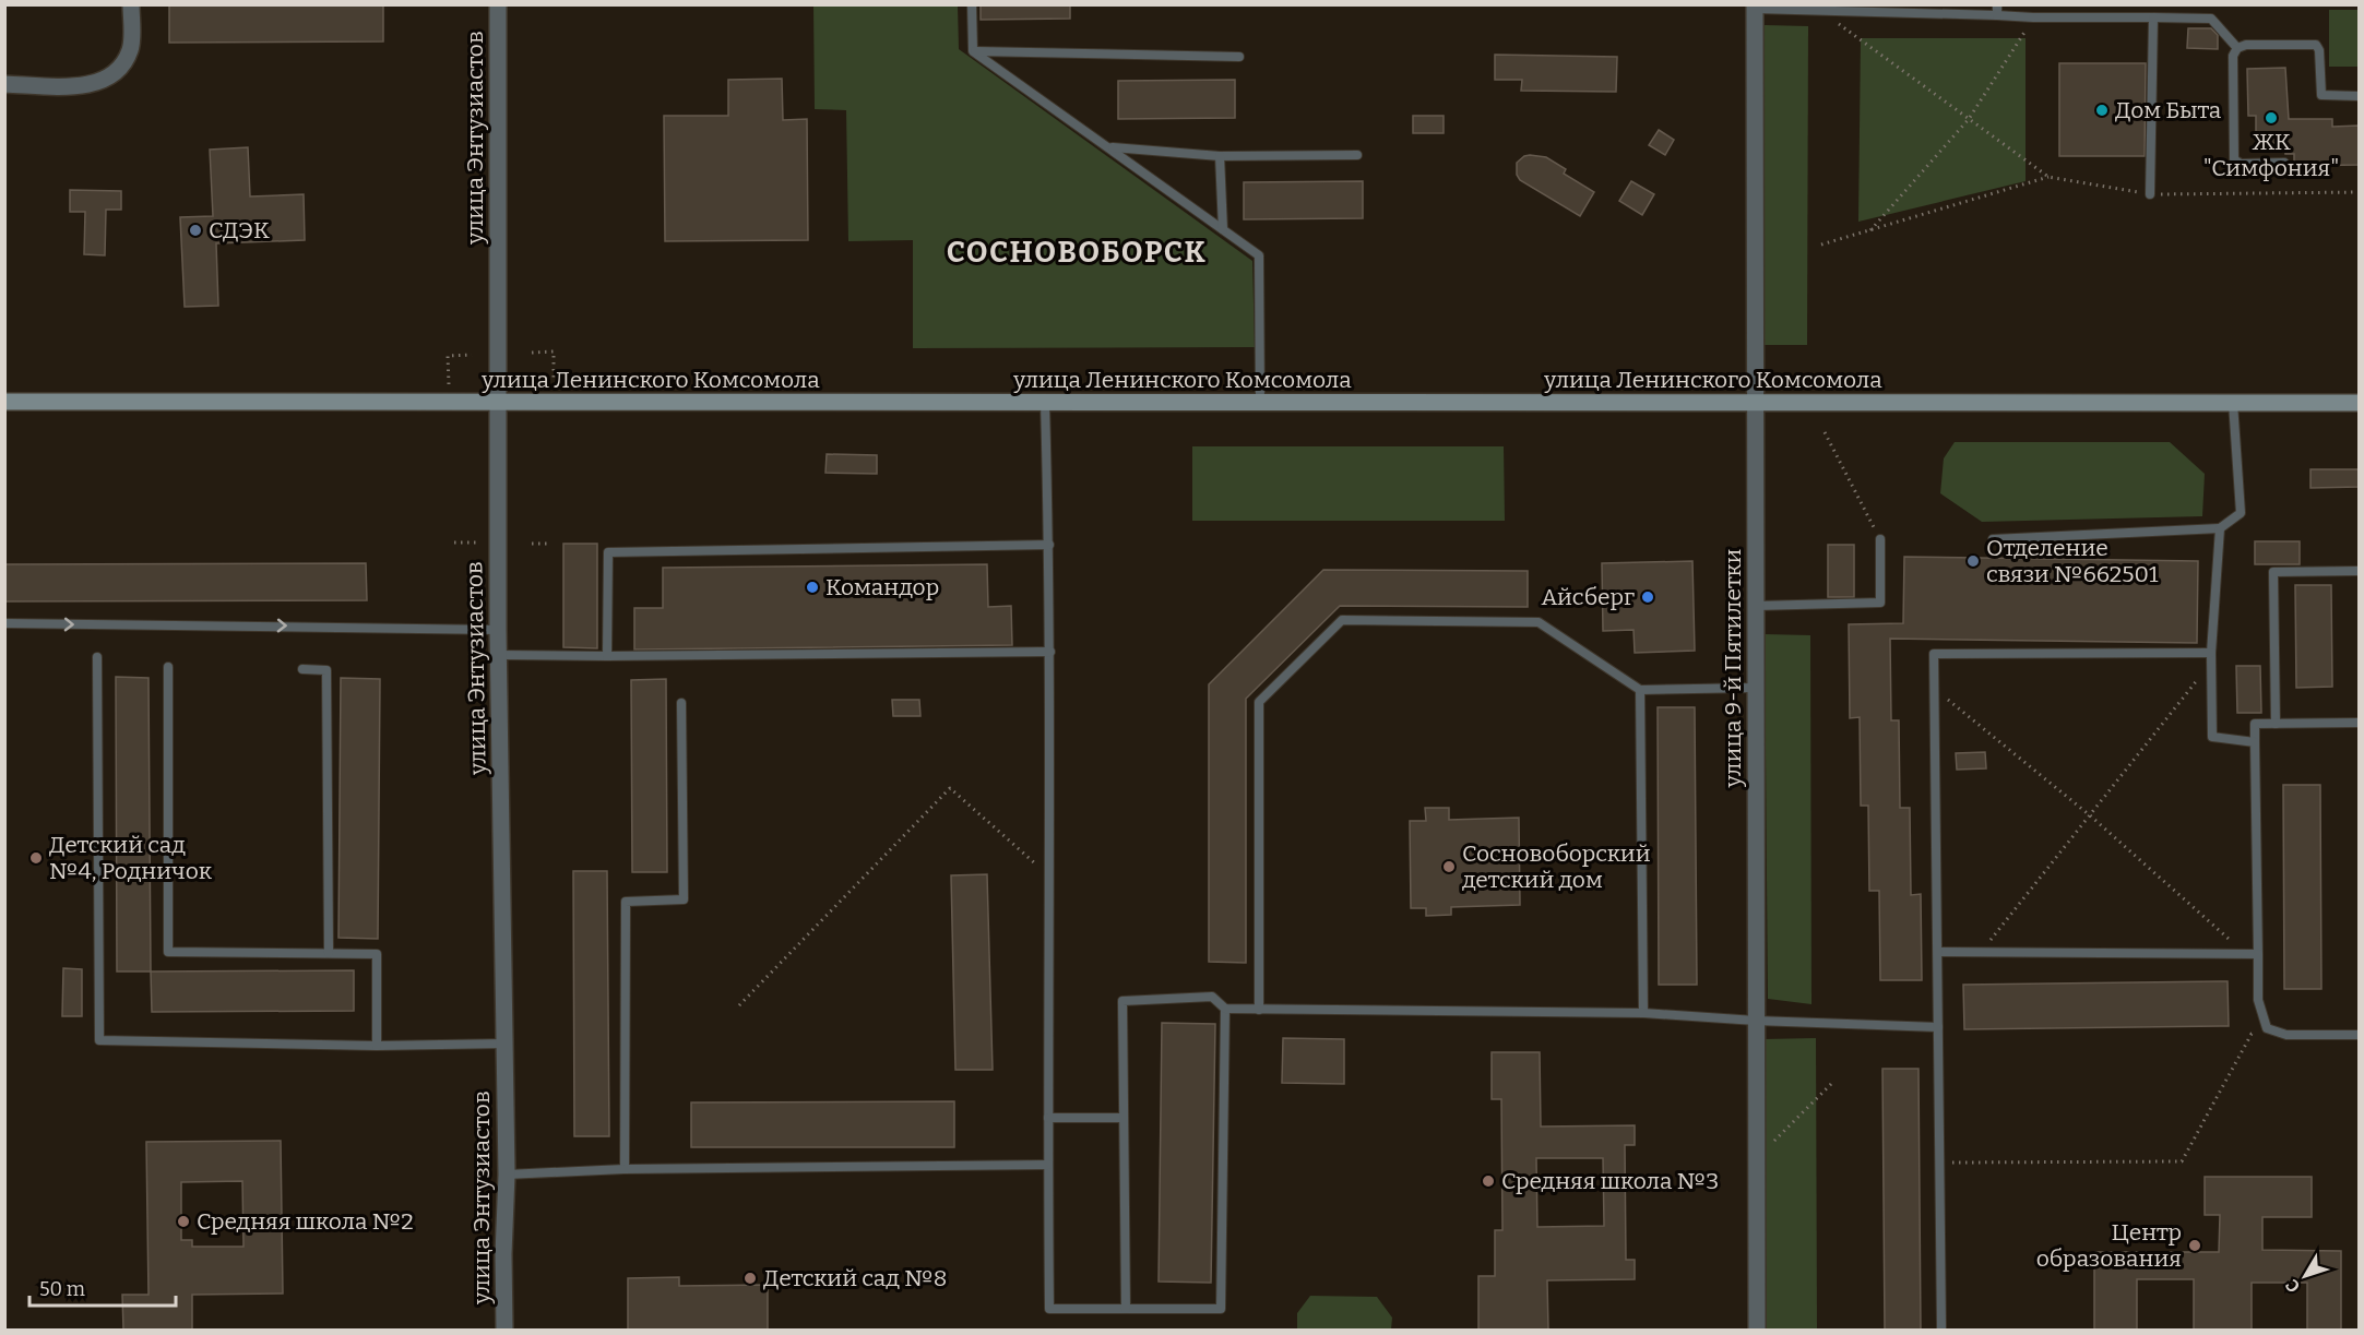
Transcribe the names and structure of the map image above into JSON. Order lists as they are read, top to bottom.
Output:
{
  "streets": {
    "main road": ["улица Ленинского Комсомола"],
    "street": ["улица Энтузиастов", "улица 9-й Пятилетки"]
  },
  "crossings": [
    ["улица Энтузиастов", "улица Ленинского Комсомола"],
    ["улица Ленинского Комсомола", "улица 9-й Пятилетки"]
  ],
  "districts": ["СОСНОВОБОРСК"],
  "places": [
    "Дом Быта",
    "ЖК \"Симфония\"",
    "СДЭК",
    "Отделение связи №662501",
    "Командор",
    "Айсберг",
    "Детский сад №4, Родничок",
    "Сосновоборский детский дом",
    "Средняя школа №3",
    "Средняя школа №2",
    "Центр образования",
    "Детский сад №8"
  ],
  "scale_bar": "50 m",
  "north": "bottom left"
}
